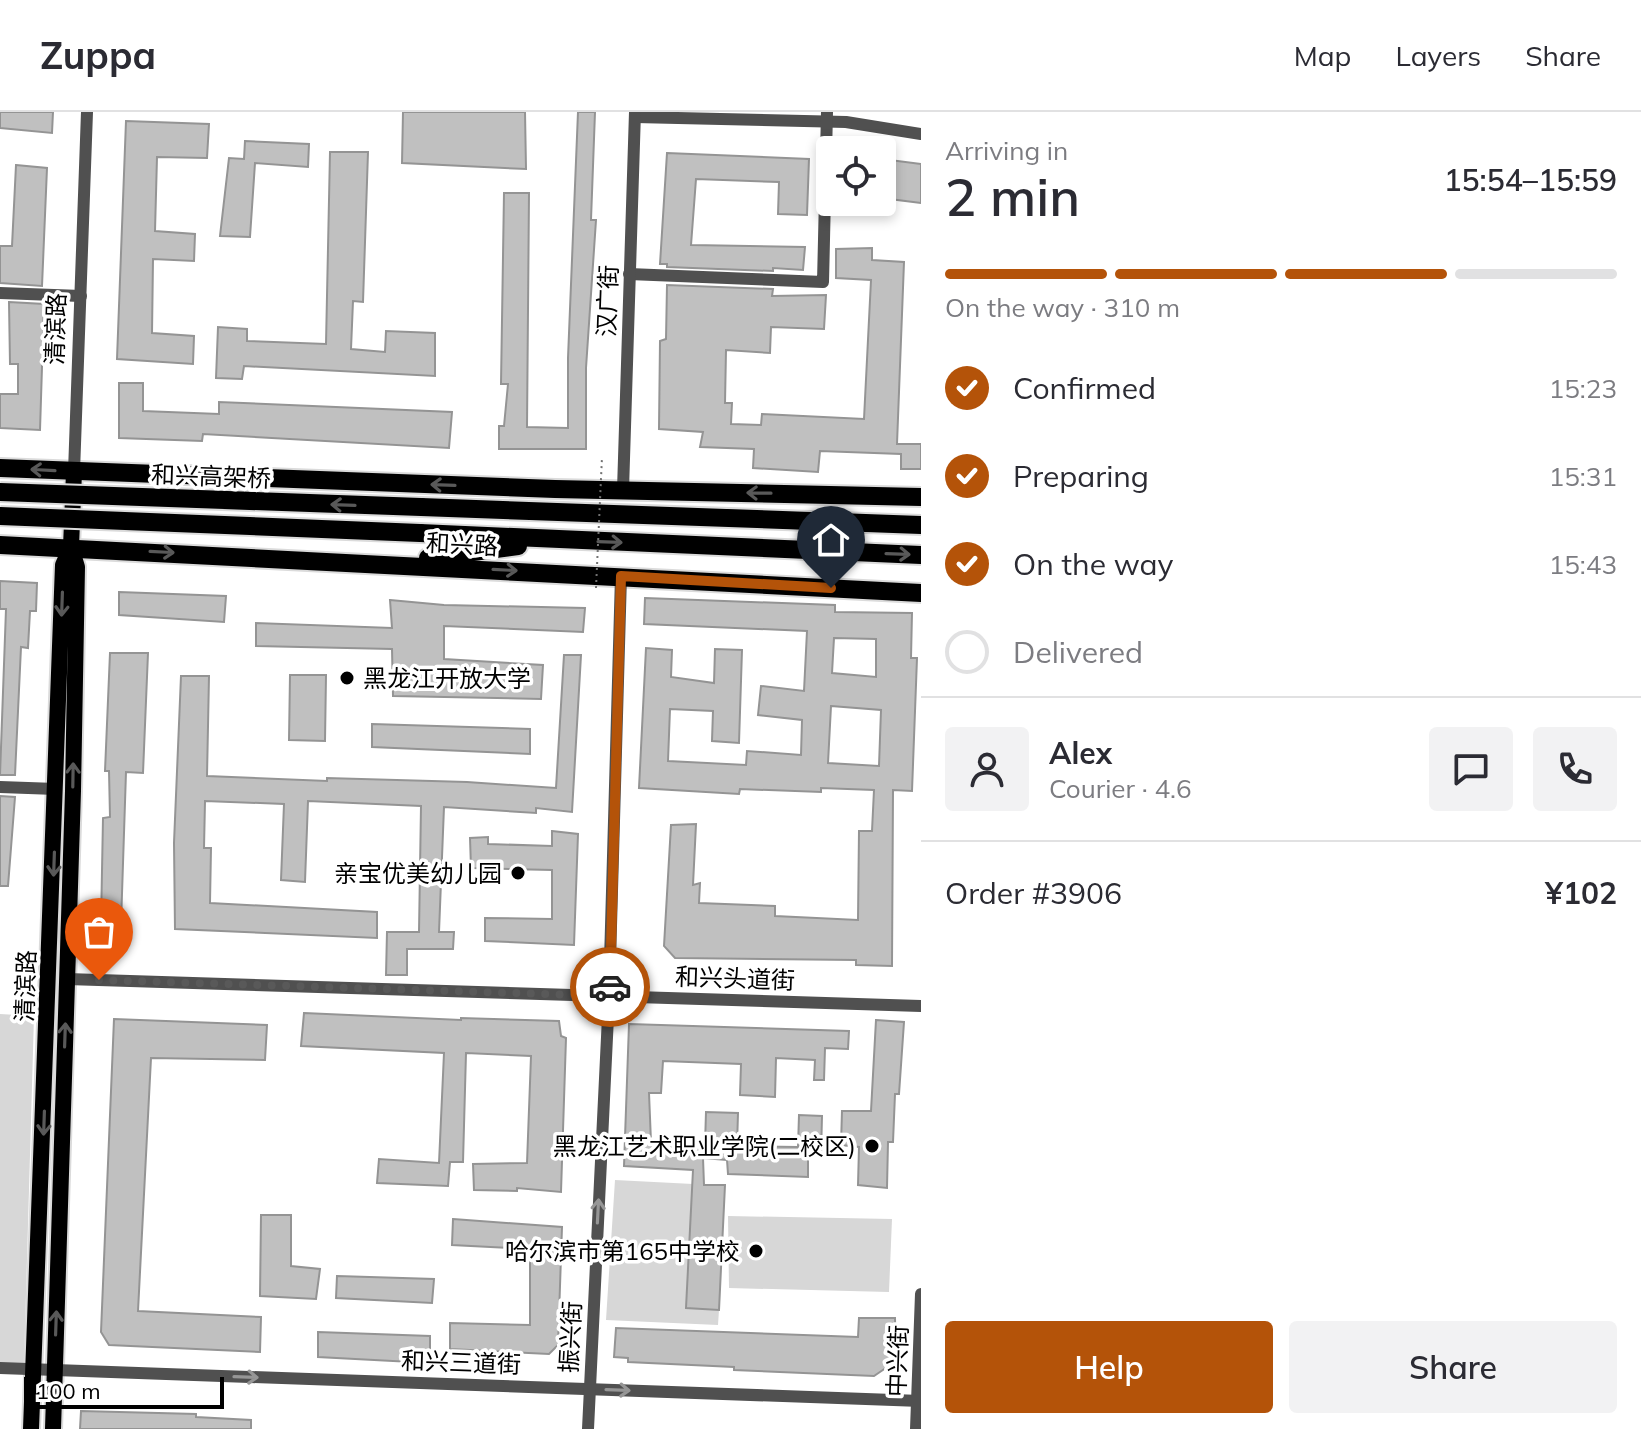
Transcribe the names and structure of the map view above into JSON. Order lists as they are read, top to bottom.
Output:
{
  "streets": {
    "highway": ["和兴高架桥", "和兴路"],
    "main road": ["清滨路"],
    "street": [
      "汉广街",
      "和兴头道街",
      "振兴街",
      "中兴街",
      "和兴三道街"
    ]
  },
  "crossings": [
    ["清滨路", "和兴路"],
    ["清滨路", "和兴头道街"],
    ["清滨路", "和兴三道街"],
    ["和兴高架桥", "和兴路"],
    ["和兴路", "振兴街"],
    ["和兴头道街", "振兴街"],
    ["振兴街", "和兴三道街"],
    ["中兴街", "和兴三道街"]
  ],
  "one_way": ["振兴街", "和兴三道街"],
  "places": [
    "黑龙江开放大学",
    "亲宝优美幼儿园",
    "黑龙江艺术职业学院(二校区)",
    "哈尔滨市第165中学校"
  ],
  "scale_bar": "100 m",
  "page": {
    "header": "Zuppa",
    "nav": ["Map", "Layers", "Share"],
    "heading": ["2 min", "Arriving in", "15:54–15:59"],
    "panel": [
      "Alex",
      "Courier · 4.6",
      "Order #3906",
      "¥102"
    ],
    "bar": "On the way · 310 m",
    "list": [
      ["Confirmed", "15:23"],
      ["Preparing", "15:31"],
      ["On the way", "15:43"],
      "Delivered"
    ],
    "buttons": ["Help", "Share"],
    "scale": "100 m"
  }
}
